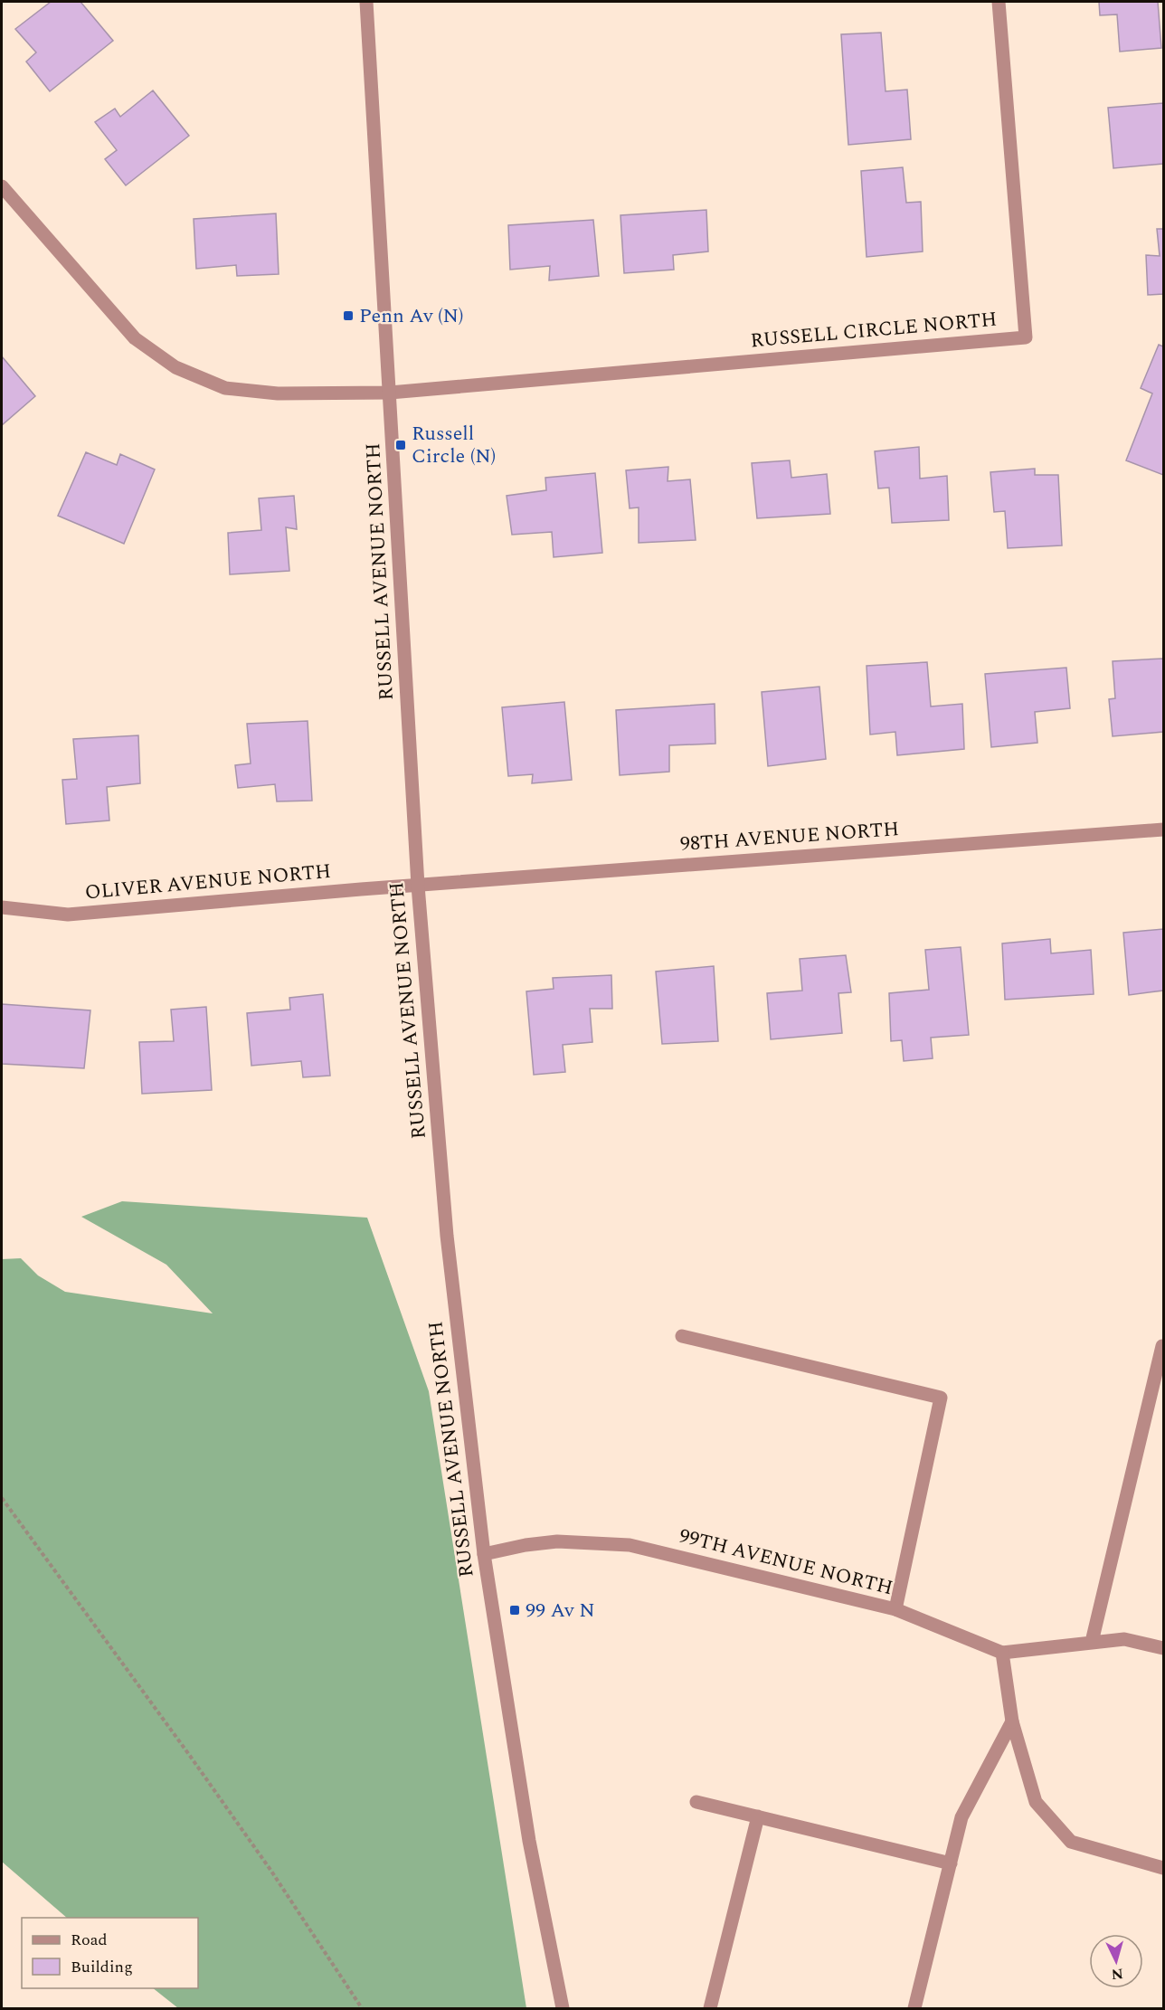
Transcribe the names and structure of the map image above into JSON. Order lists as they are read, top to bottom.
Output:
{
  "streets": {
    "street": [
      "RUSSELL CIRCLE NORTH",
      "RUSSELL AVENUE NORTH",
      "98TH AVENUE NORTH",
      "OLIVER AVENUE NORTH",
      "99TH AVENUE NORTH"
    ]
  },
  "crossings": [
    ["RUSSELL CIRCLE NORTH", "RUSSELL AVENUE NORTH"],
    ["RUSSELL AVENUE NORTH", "98TH AVENUE NORTH"],
    ["RUSSELL AVENUE NORTH", "OLIVER AVENUE NORTH"],
    ["RUSSELL AVENUE NORTH", "99TH AVENUE NORTH"],
    ["98TH AVENUE NORTH", "OLIVER AVENUE NORTH"]
  ],
  "places": {
    "transit": ["Penn Av (N)", "Russell Circle (N)", "99 Av N"]
  },
  "legend": ["Road", "Building"],
  "north": "bottom"
}
